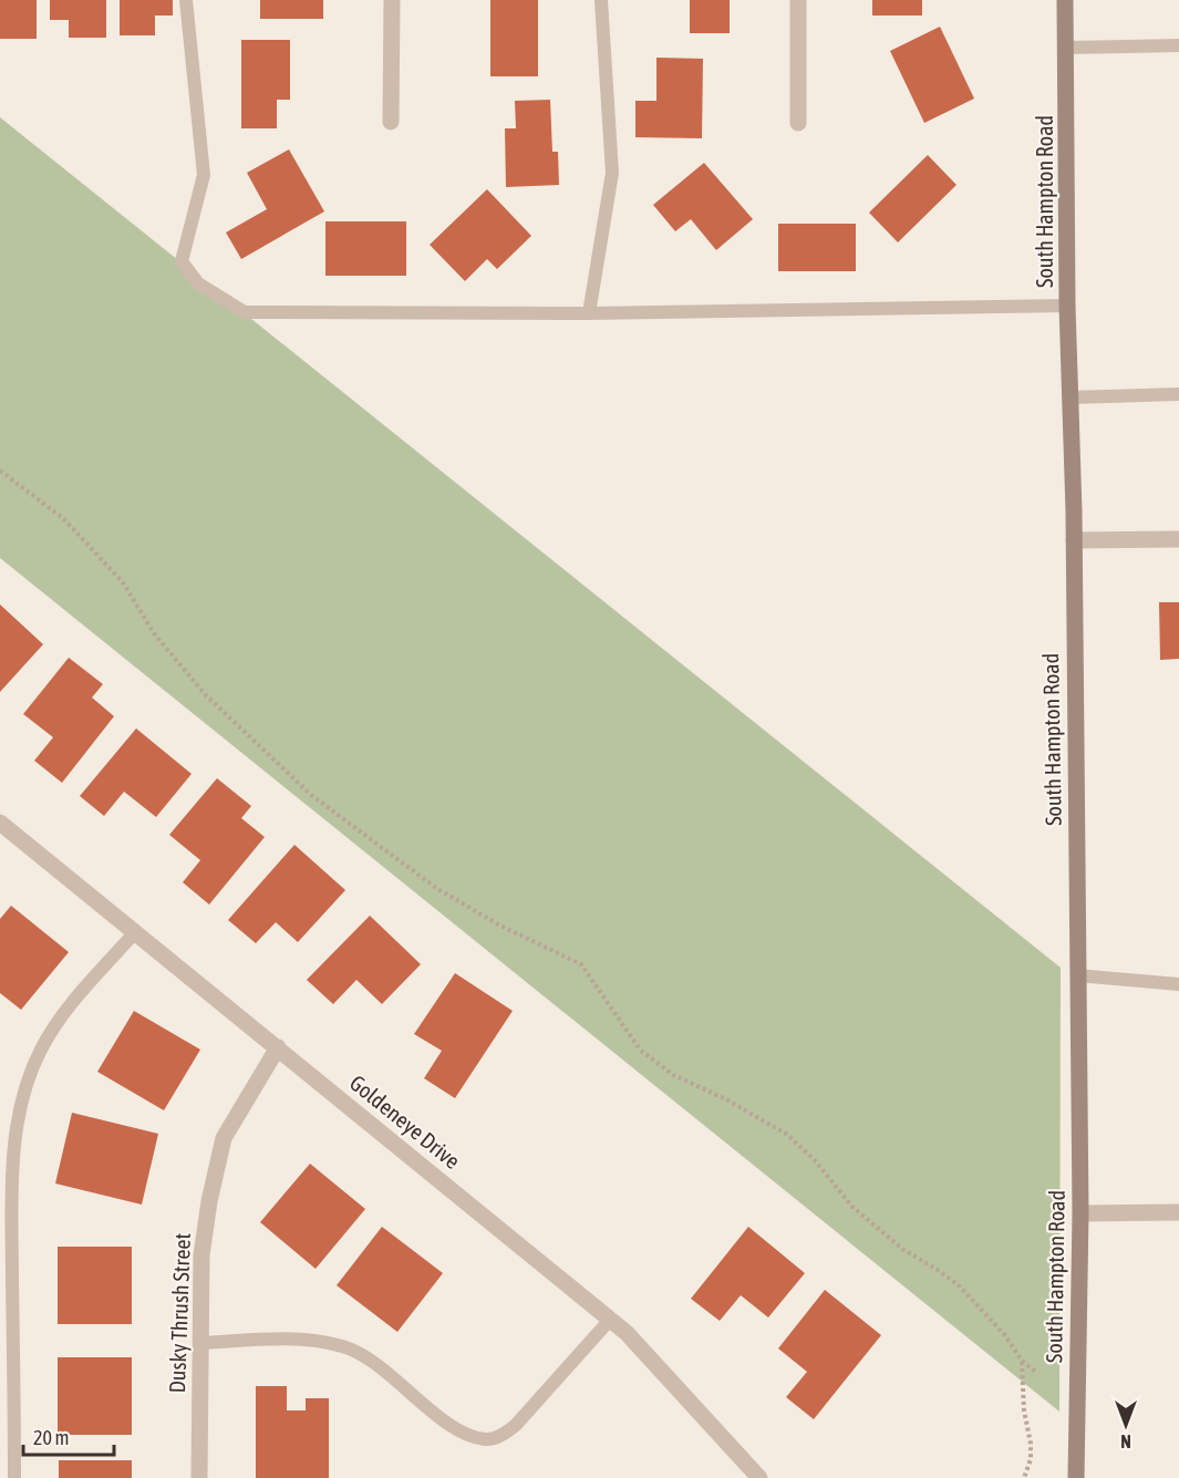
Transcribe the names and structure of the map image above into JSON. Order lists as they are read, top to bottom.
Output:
{
  "streets": {
    "main road": ["South Hampton Road"],
    "street": ["Goldeneye Drive", "Dusky Thrush Street"]
  },
  "crossings": [
    ["Goldeneye Drive", "Dusky Thrush Street"]
  ],
  "scale_bar": "20 m",
  "north": "bottom"
}
